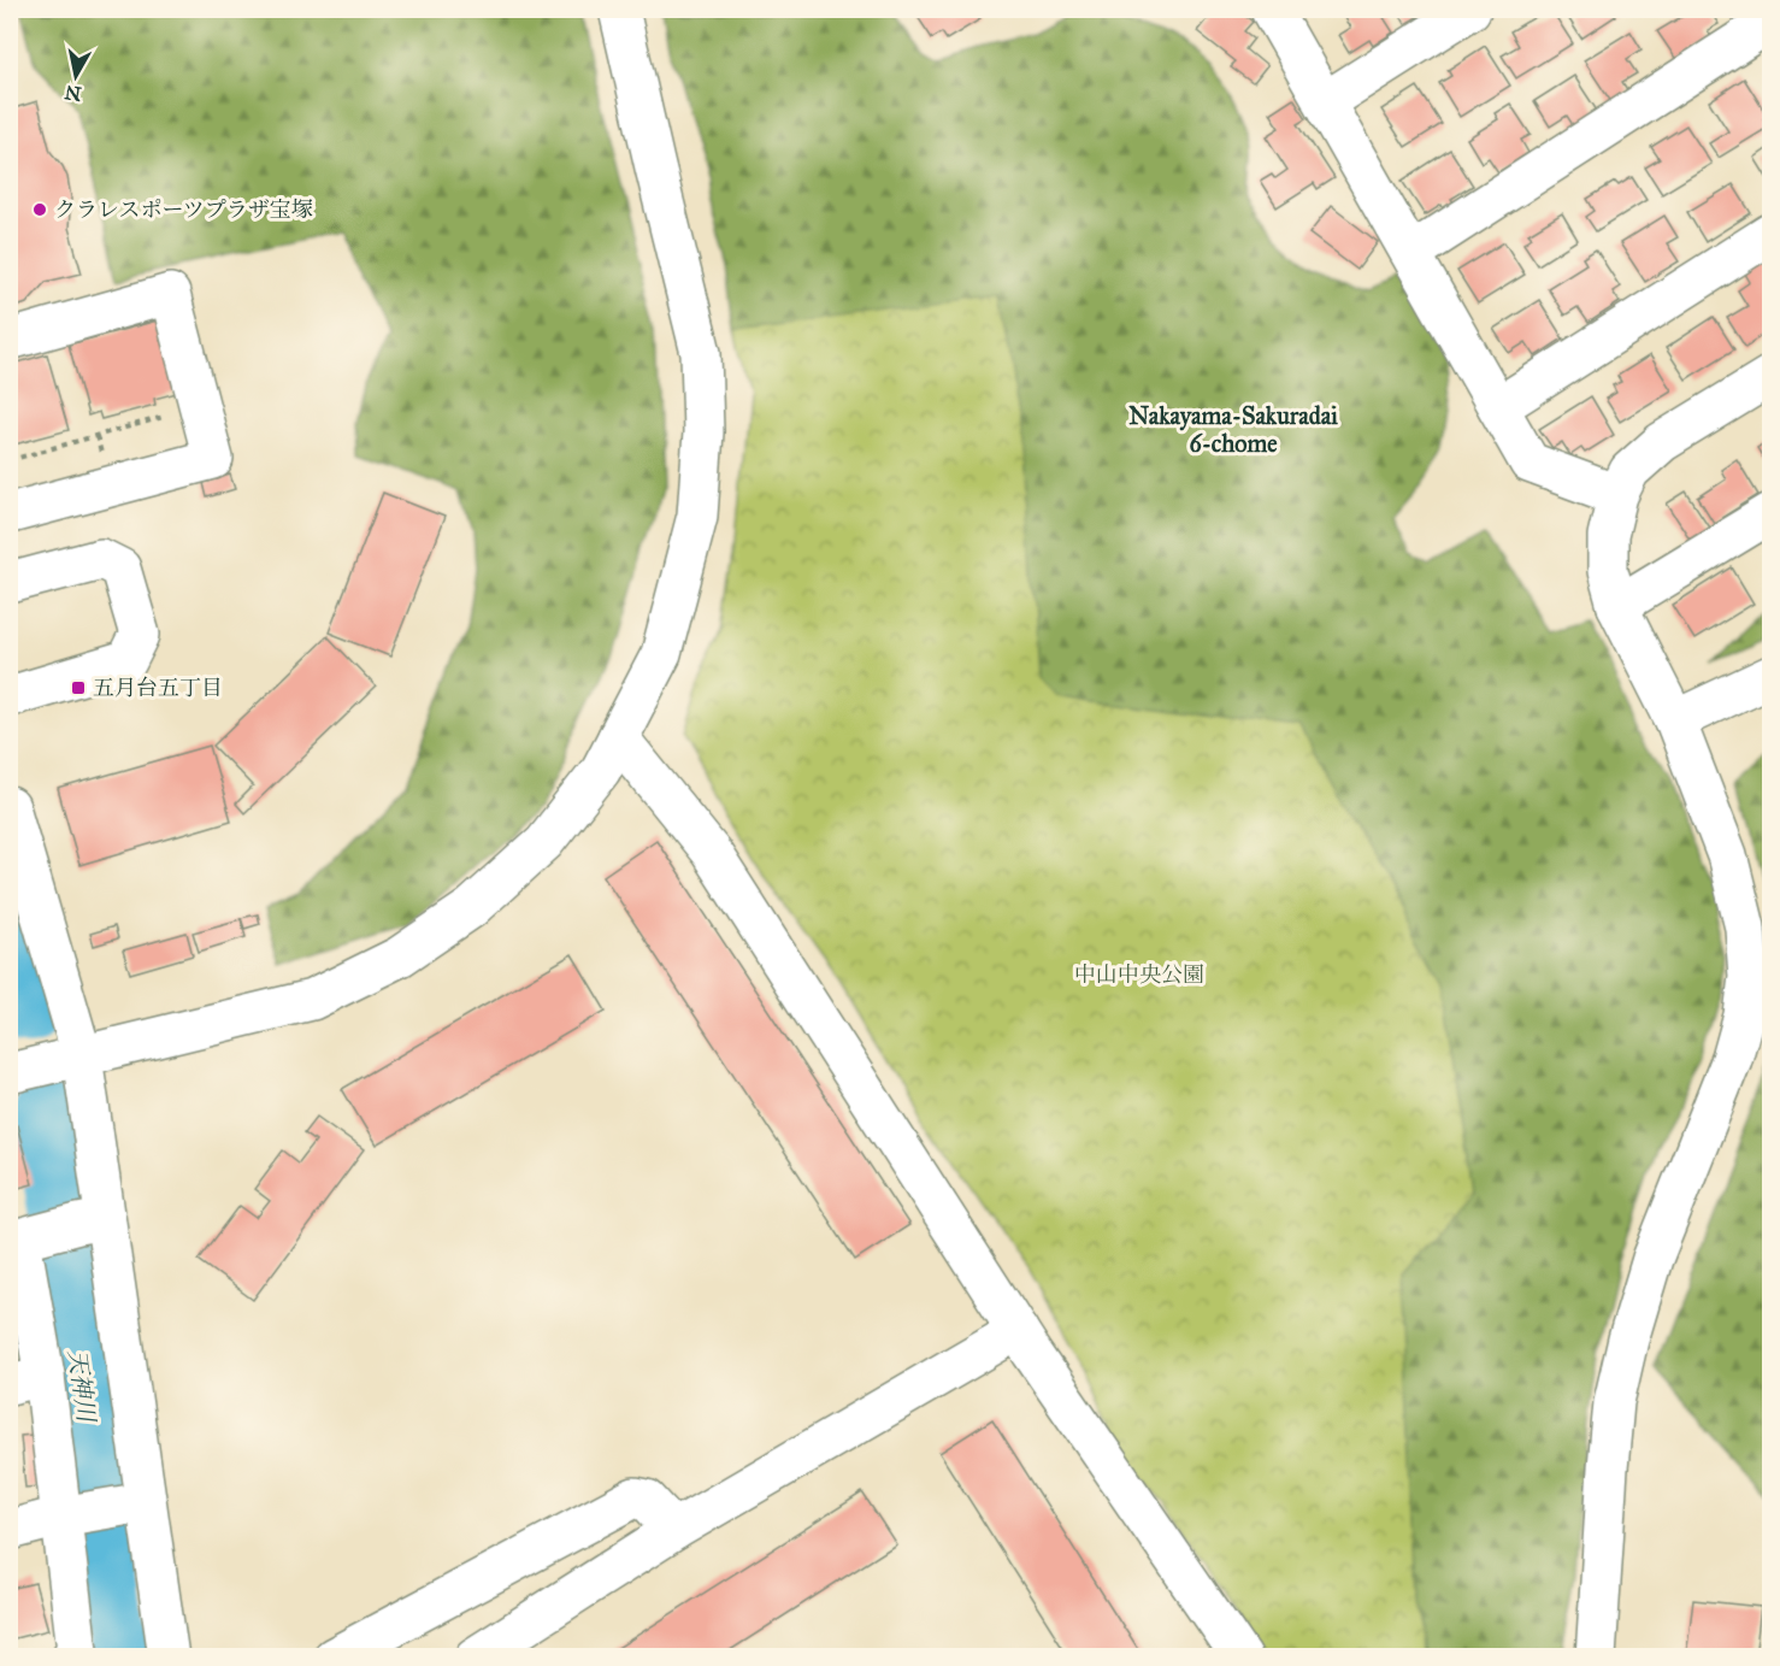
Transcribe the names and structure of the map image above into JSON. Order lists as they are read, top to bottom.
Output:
{
  "districts": ["Nakayama-Sakuradai 6-chome"],
  "water": ["天神川"],
  "parks": ["中山中央公園"],
  "places": {
    "other": ["クラレスポーツプラザ宝塚"],
    "transit": ["五月台五丁目"]
  },
  "north": "bottom"
}
